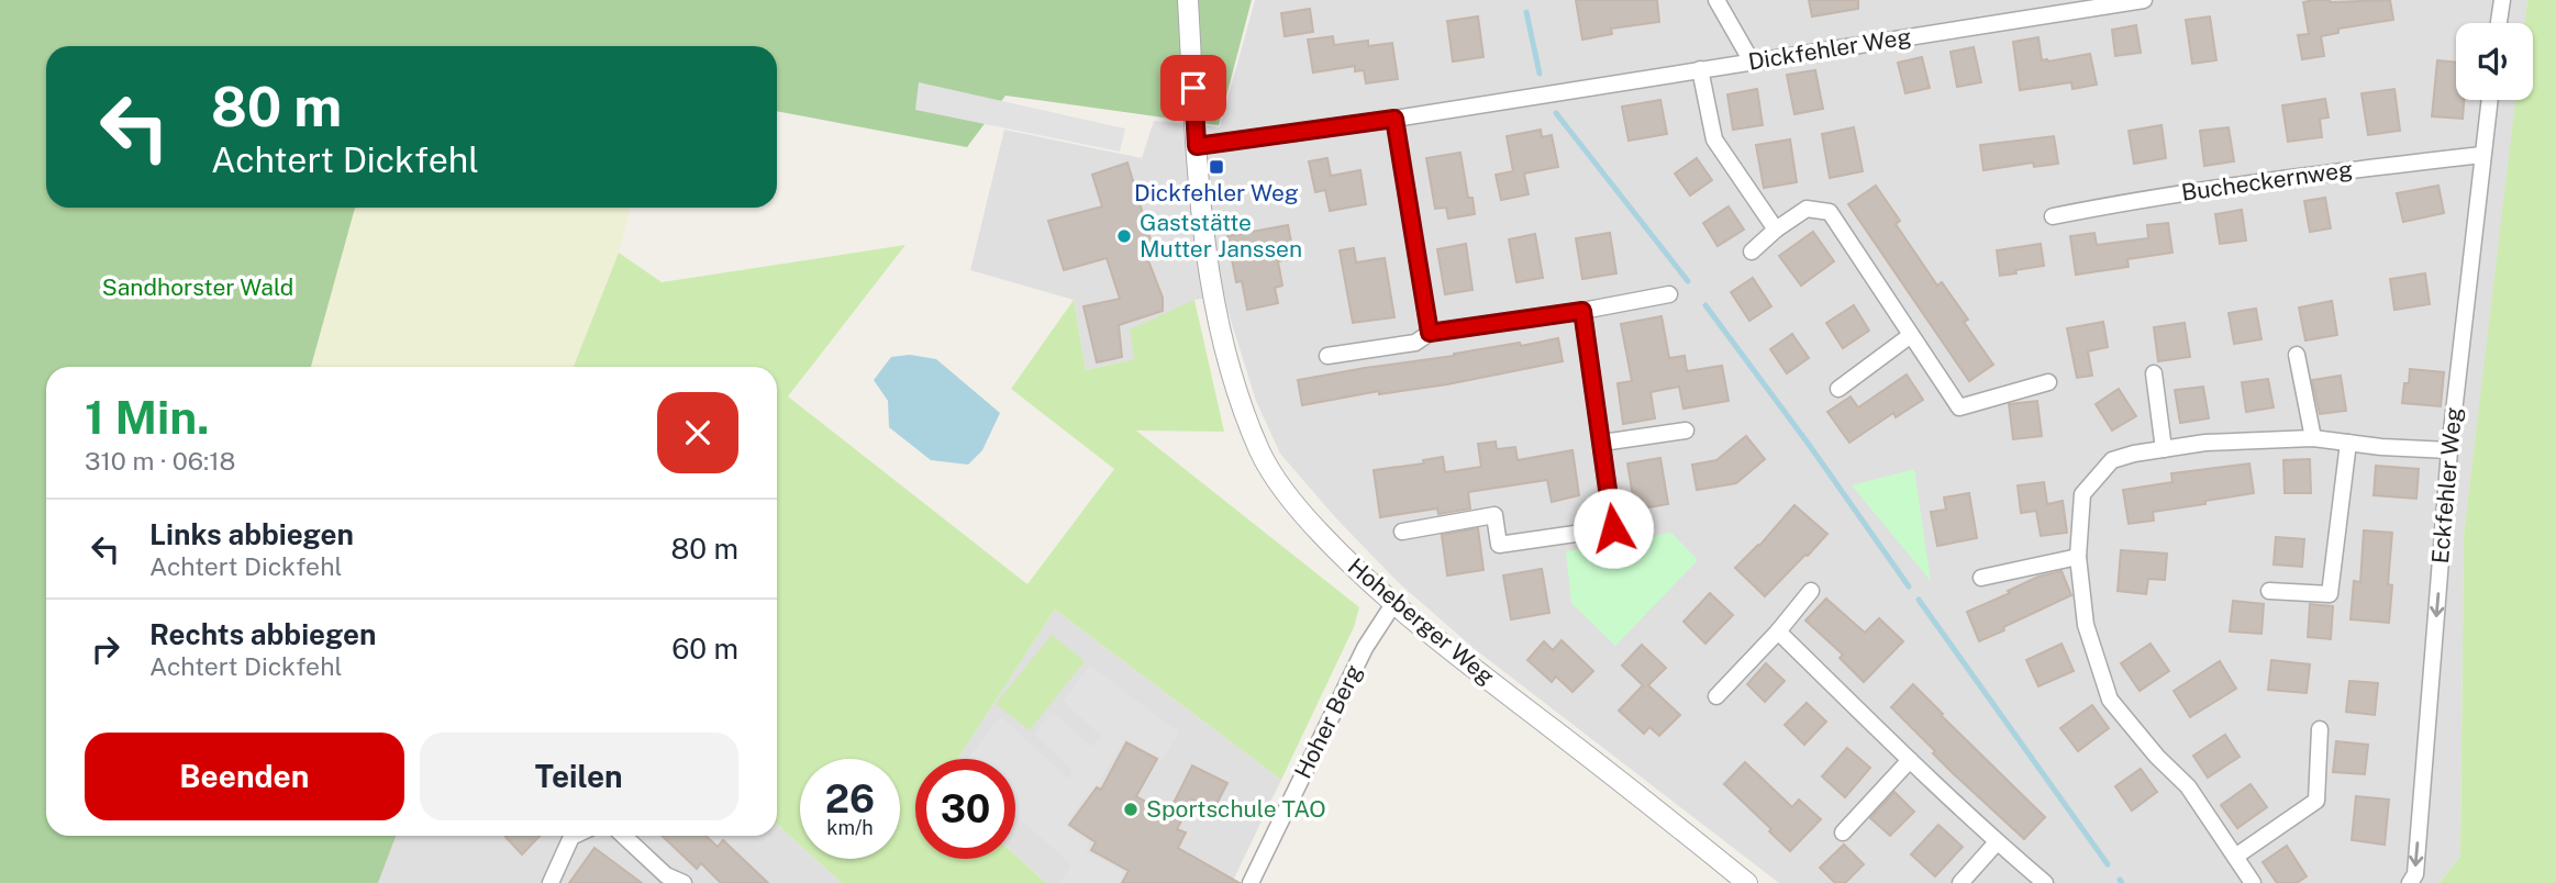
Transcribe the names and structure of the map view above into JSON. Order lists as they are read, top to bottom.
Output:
{
  "streets": {
    "street": [
      "Dickfehler Weg",
      "Bucheckernweg",
      "Eckfehler Weg",
      "Hoheberger Weg",
      "Hoher Berg"
    ]
  },
  "crossings": [
    ["Dickfehler Weg", "Hoheberger Weg"],
    ["Bucheckernweg", "Eckfehler Weg"],
    ["Hoheberger Weg", "Hoher Berg"]
  ],
  "one_way": ["Eckfehler Weg"],
  "parks": ["Sandhorster Wald"],
  "places": {
    "transit": ["Dickfehler Weg"],
    "other": ["Gaststätte Mutter Janssen", "Sportschule TAO"]
  },
  "page": {
    "turn": ["80 m", "Achtert Dickfehl"],
    "heading": ["1 Min.", "310 m · 06:18"],
    "list": [
      {
        "name": "Links abbiegen",
        "note": "Achtert Dickfehl",
        "value": "80 m"
      },
      {
        "name": "Rechts abbiegen",
        "note": "Achtert Dickfehl",
        "value": "60 m"
      }
    ],
    "buttons": ["Beenden", "Teilen"],
    "speed": "26 km/h",
    "limit": "30"
  }
}
